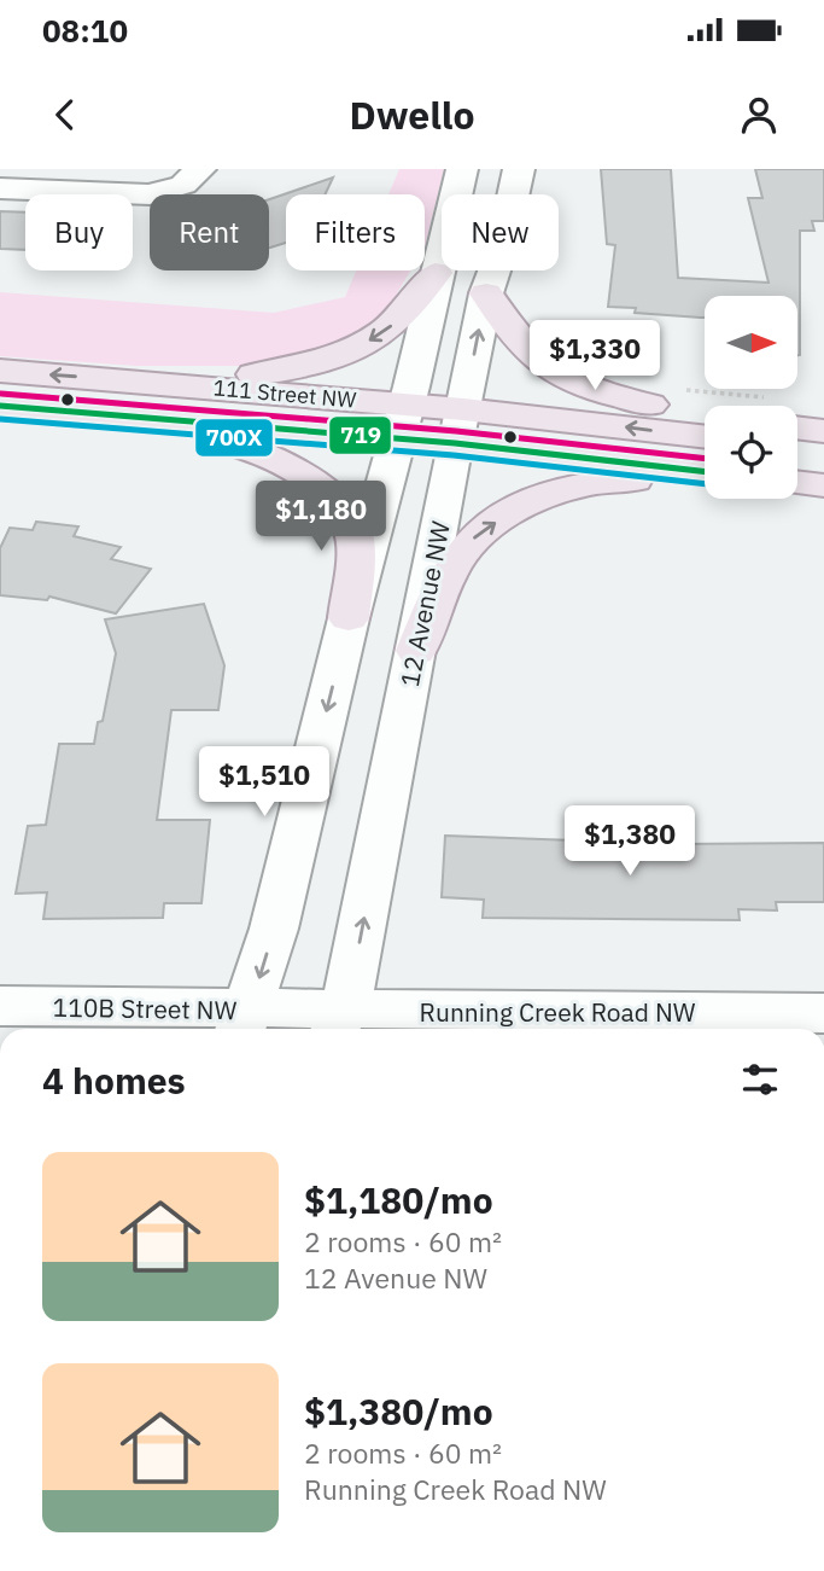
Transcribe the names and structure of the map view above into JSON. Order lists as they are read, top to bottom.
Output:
{
  "streets": {
    "main road": ["111 Street NW"],
    "street": ["12 Avenue NW", "110B Street NW", "Running Creek Road NW"]
  },
  "crossings": [
    ["111 Street NW", "12 Avenue NW"],
    ["12 Avenue NW", "Running Creek Road NW"],
    ["110B Street NW", "Running Creek Road NW"]
  ],
  "lines": ["transit line 719", "transit line 700X"],
  "north": "right",
  "page": {
    "status": "08:10",
    "header": "Dwello",
    "chip": [
      "Buy",
      "Rent",
      "Filters",
      "New"
    ],
    "price": [
      "$1,330",
      "$1,180",
      "$1,510",
      "$1,380"
    ],
    "heading": "4 homes",
    "list": [
      {
        "name": "$1,180/mo",
        "note": "2 rooms · 60 m² · 12 Avenue NW"
      },
      {
        "name": "$1,380/mo",
        "note": "2 rooms · 60 m² · Running Creek Road NW"
      }
    ]
  }
}
